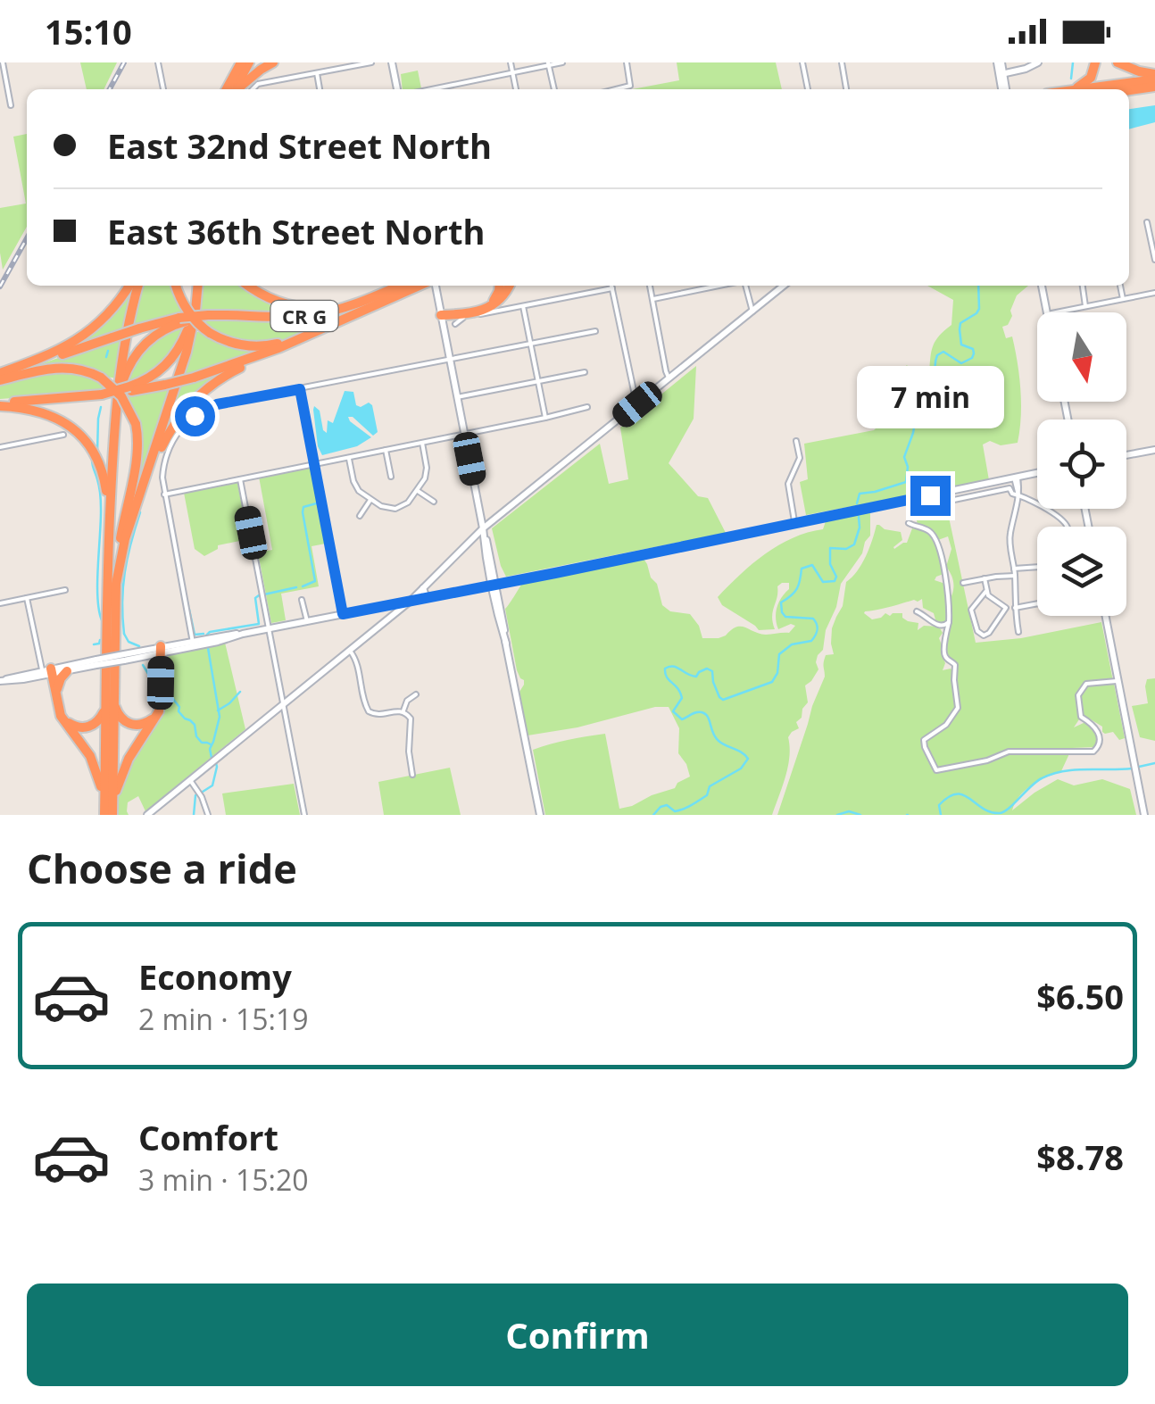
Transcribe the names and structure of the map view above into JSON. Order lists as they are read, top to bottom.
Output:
{
  "streets": {
    "highway": ["CR G"]
  },
  "north": "bottom",
  "page": {
    "status": "15:10",
    "banner": ["East 32nd Street North", "East 36th Street North"],
    "bubble": "7 min",
    "heading": "Choose a ride",
    "list": [
      {
        "name": "Economy",
        "note": "2 min · 15:19",
        "value": "$6.50"
      },
      {
        "name": "Comfort",
        "note": "3 min · 15:20",
        "value": "$8.78"
      }
    ],
    "buttons": "Confirm"
  }
}
